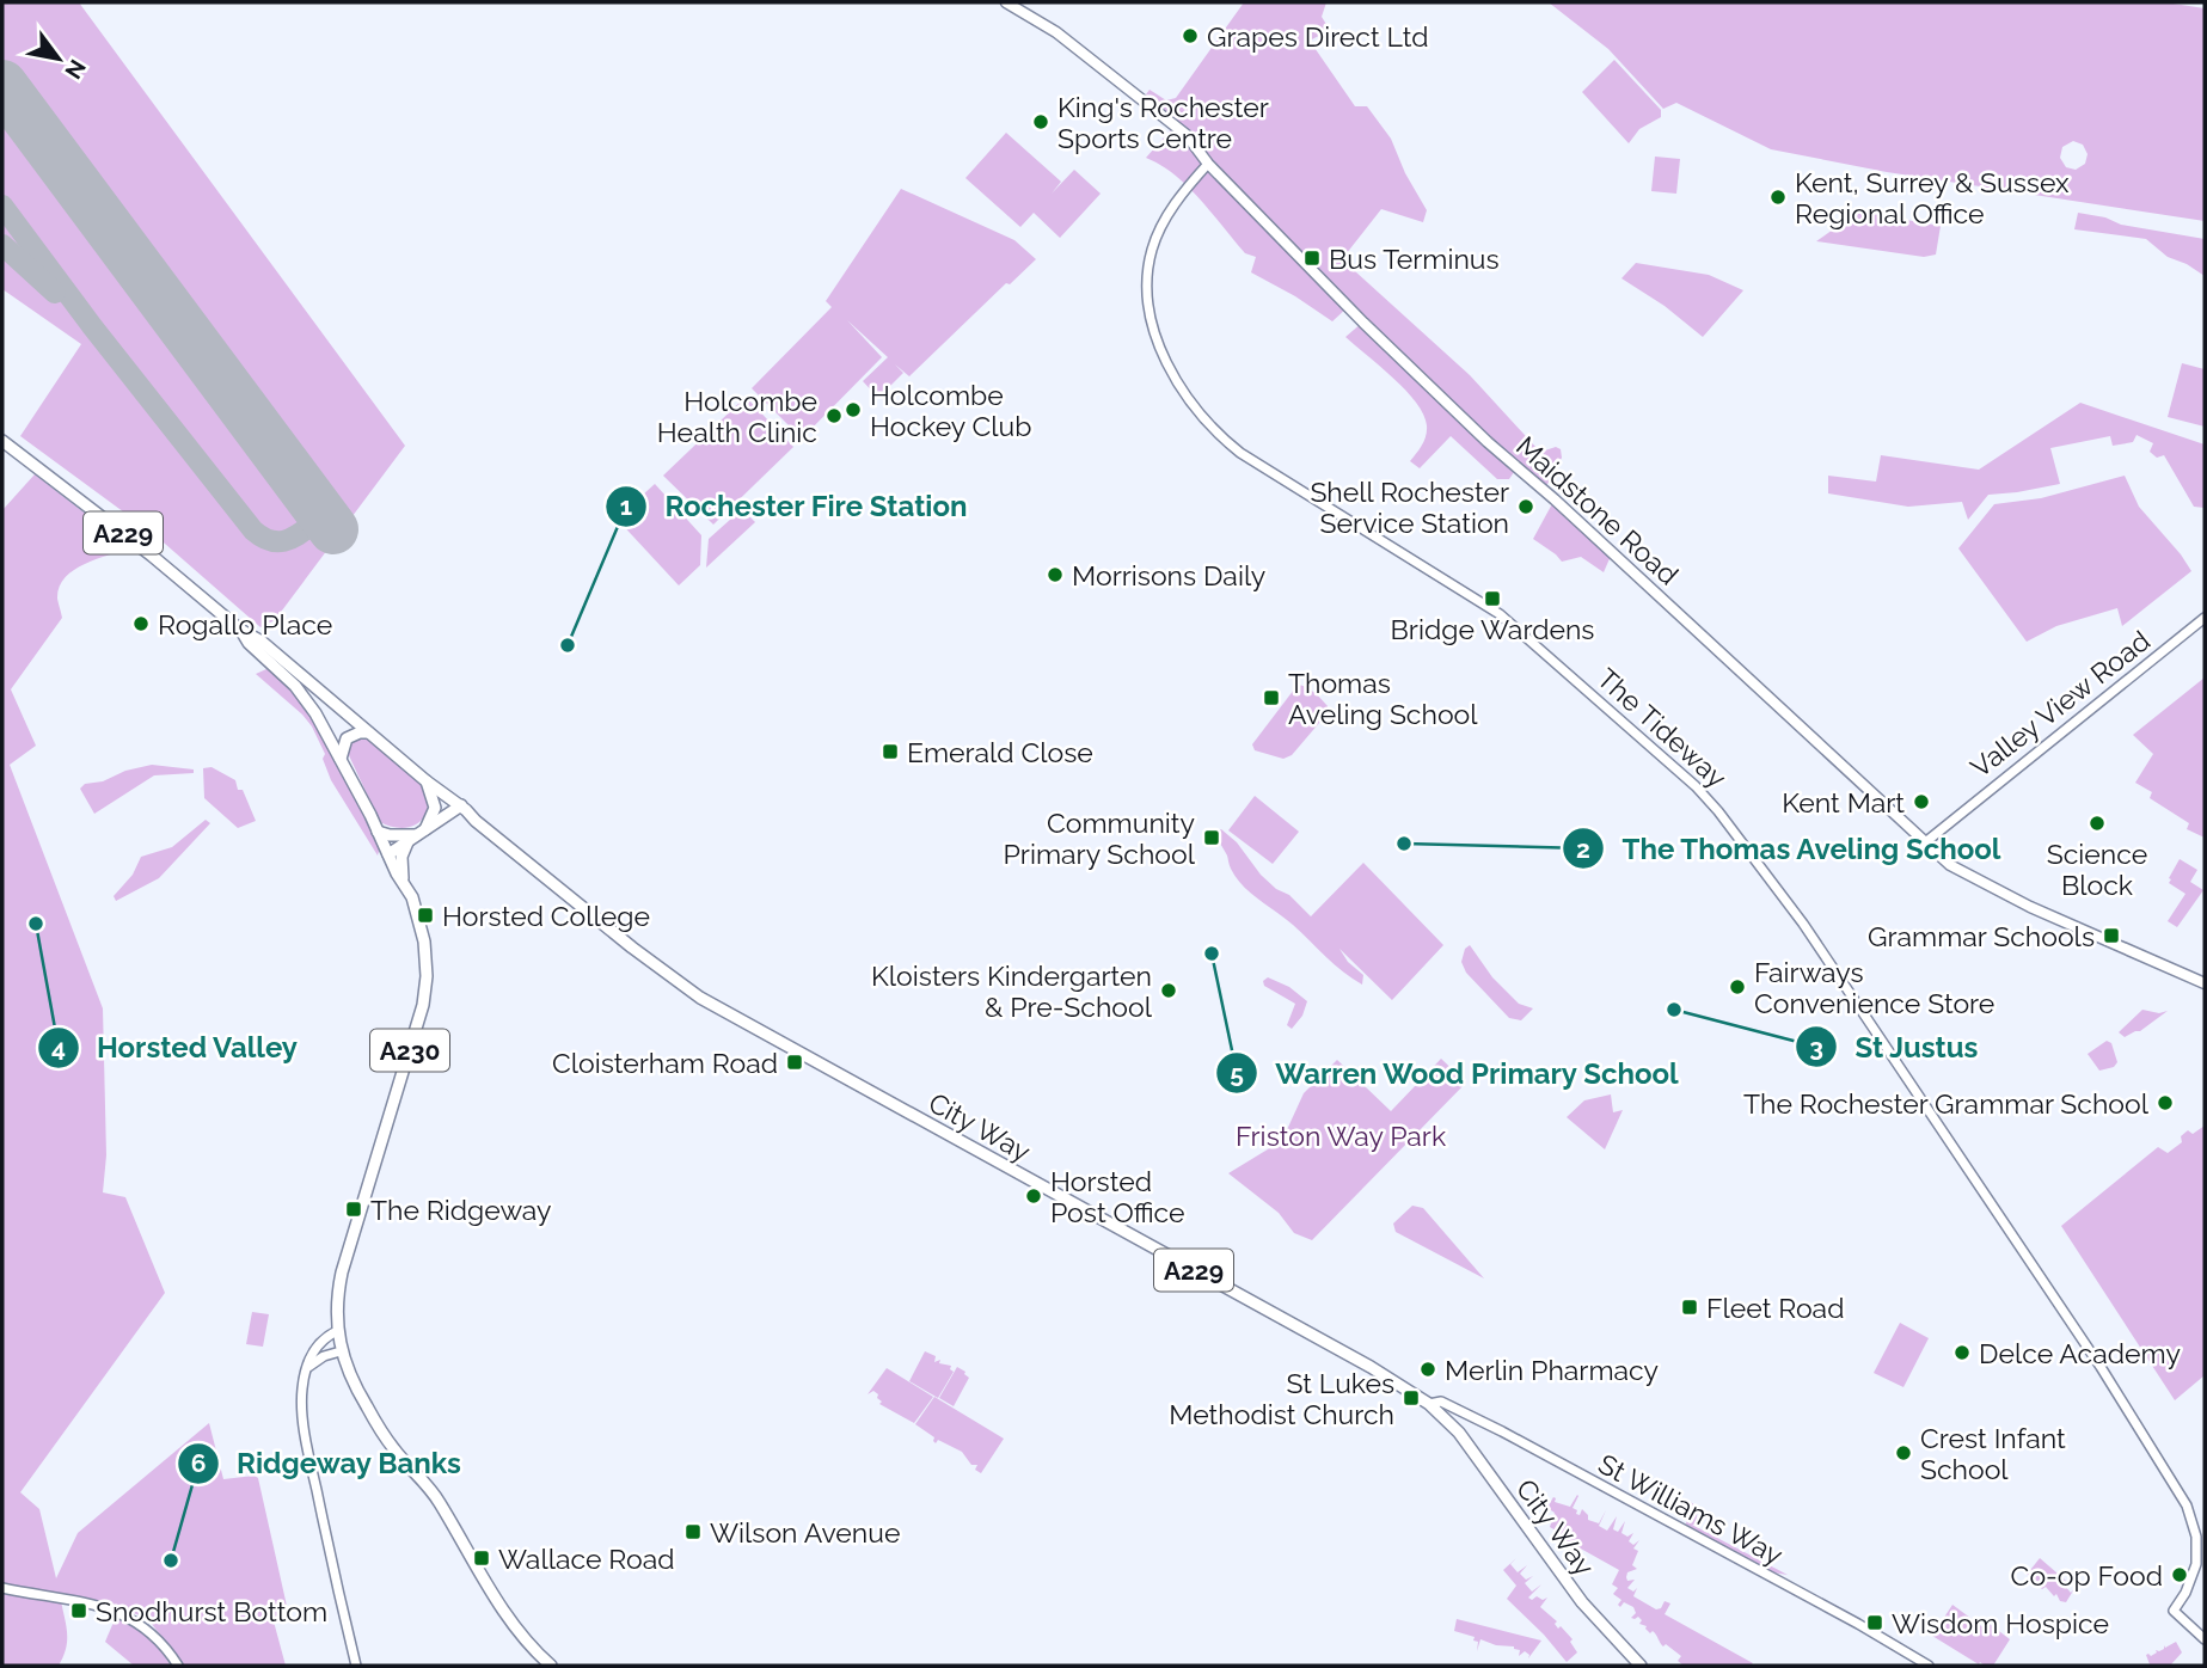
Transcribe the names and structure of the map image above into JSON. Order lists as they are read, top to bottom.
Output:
{
  "streets": {
    "main road": [
      "Maidstone Road",
      "A229",
      "A230",
      "City Way"
    ],
    "street": ["Valley View Road", "The Tideway", "St Williams Way"]
  },
  "crossings": [
    ["Maidstone Road", "Valley View Road"],
    ["Maidstone Road", "The Tideway"],
    ["A229", "A230"],
    ["A229", "City Way"],
    ["City Way", "St Williams Way"]
  ],
  "parks": ["Friston Way Park"],
  "places": {
    "other": [
      "Grapes Direct Ltd",
      "King's Rochester Sports Centre",
      "Kent, Surrey & Sussex Regional Office",
      "Holcombe Hockey Club",
      "Holcombe Health Clinic",
      "Shell Rochester Service Station",
      "Morrisons Daily",
      "Rogallo Place",
      "Rochester Fire Station",
      "Kent Mart",
      "Science Block",
      "The Thomas Aveling School",
      "Horsted Valley",
      "Warren Wood Primary School",
      "Fairways Convenience Store",
      "Kloisters Kindergarten & Pre-School",
      "St Justus",
      "The Rochester Grammar School",
      "Horsted Post Office",
      "Delce Academy",
      "Merlin Pharmacy",
      "Crest Infant School",
      "Ridgeway Banks",
      "Co-op Food"
    ],
    "transit": [
      "Bus Terminus",
      "Bridge Wardens",
      "Thomas Aveling School",
      "Emerald Close",
      "Community Primary School",
      "Horsted College",
      "Grammar Schools",
      "Cloisterham Road",
      "The Ridgeway",
      "Fleet Road",
      "St Lukes Methodist Church",
      "Wilson Avenue",
      "Wallace Road",
      "Snodhurst Bottom",
      "Wisdom Hospice"
    ]
  },
  "north": "bottom right"
}
